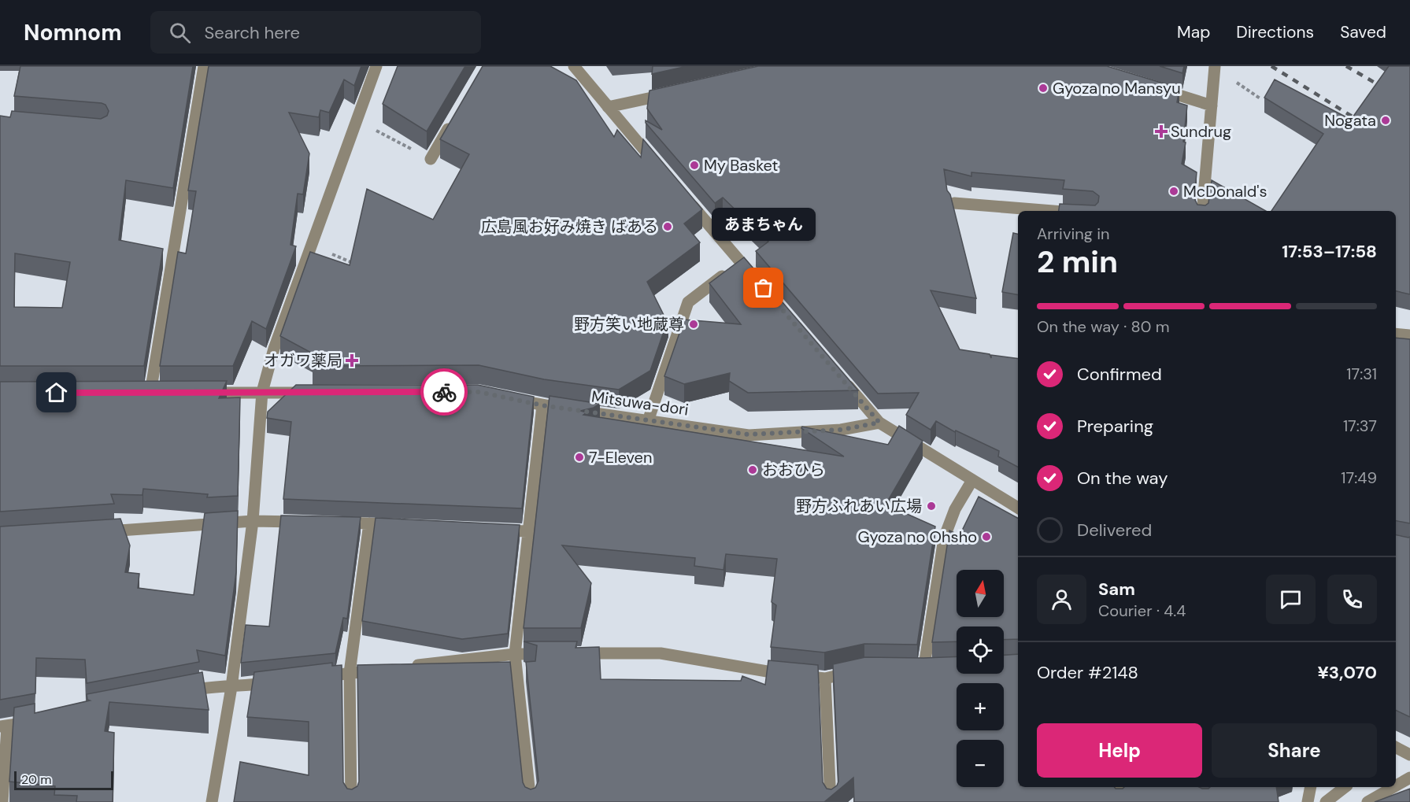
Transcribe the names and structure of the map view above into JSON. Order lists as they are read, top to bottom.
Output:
{
  "streets": {
    "street": ["Mitsuwa-dori"]
  },
  "places": {
    "other": [
      "Gyoza no Mansyu",
      "Nogata",
      "My Basket",
      "McDonald's",
      "広島風お好み焼き ばある",
      "あまちゃん",
      "野方笑い地蔵尊",
      "7-Eleven",
      "おおひら",
      "野方ふれあい広場",
      "Gyoza no Ohsho"
    ],
    "health": ["Sundrug", "オガワ薬局"]
  },
  "scale_bar": "20 m",
  "north": "top",
  "page": {
    "header": "Nomnom",
    "search": "Search here",
    "nav": ["Map", "Directions", "Saved"],
    "bubble": "あまちゃん",
    "heading": ["2 min", "Arriving in", "17:53–17:58"],
    "panel": [
      "Sam",
      "Courier · 4.4",
      "Order #2148",
      "¥3,070"
    ],
    "bar": "On the way · 80 m",
    "list": [
      ["Confirmed", "17:31"],
      ["Preparing", "17:37"],
      ["On the way", "17:49"],
      "Delivered"
    ],
    "map_buttons": ["+", "−"],
    "buttons": ["Help", "Share"],
    "scale": "20 m"
  }
}
